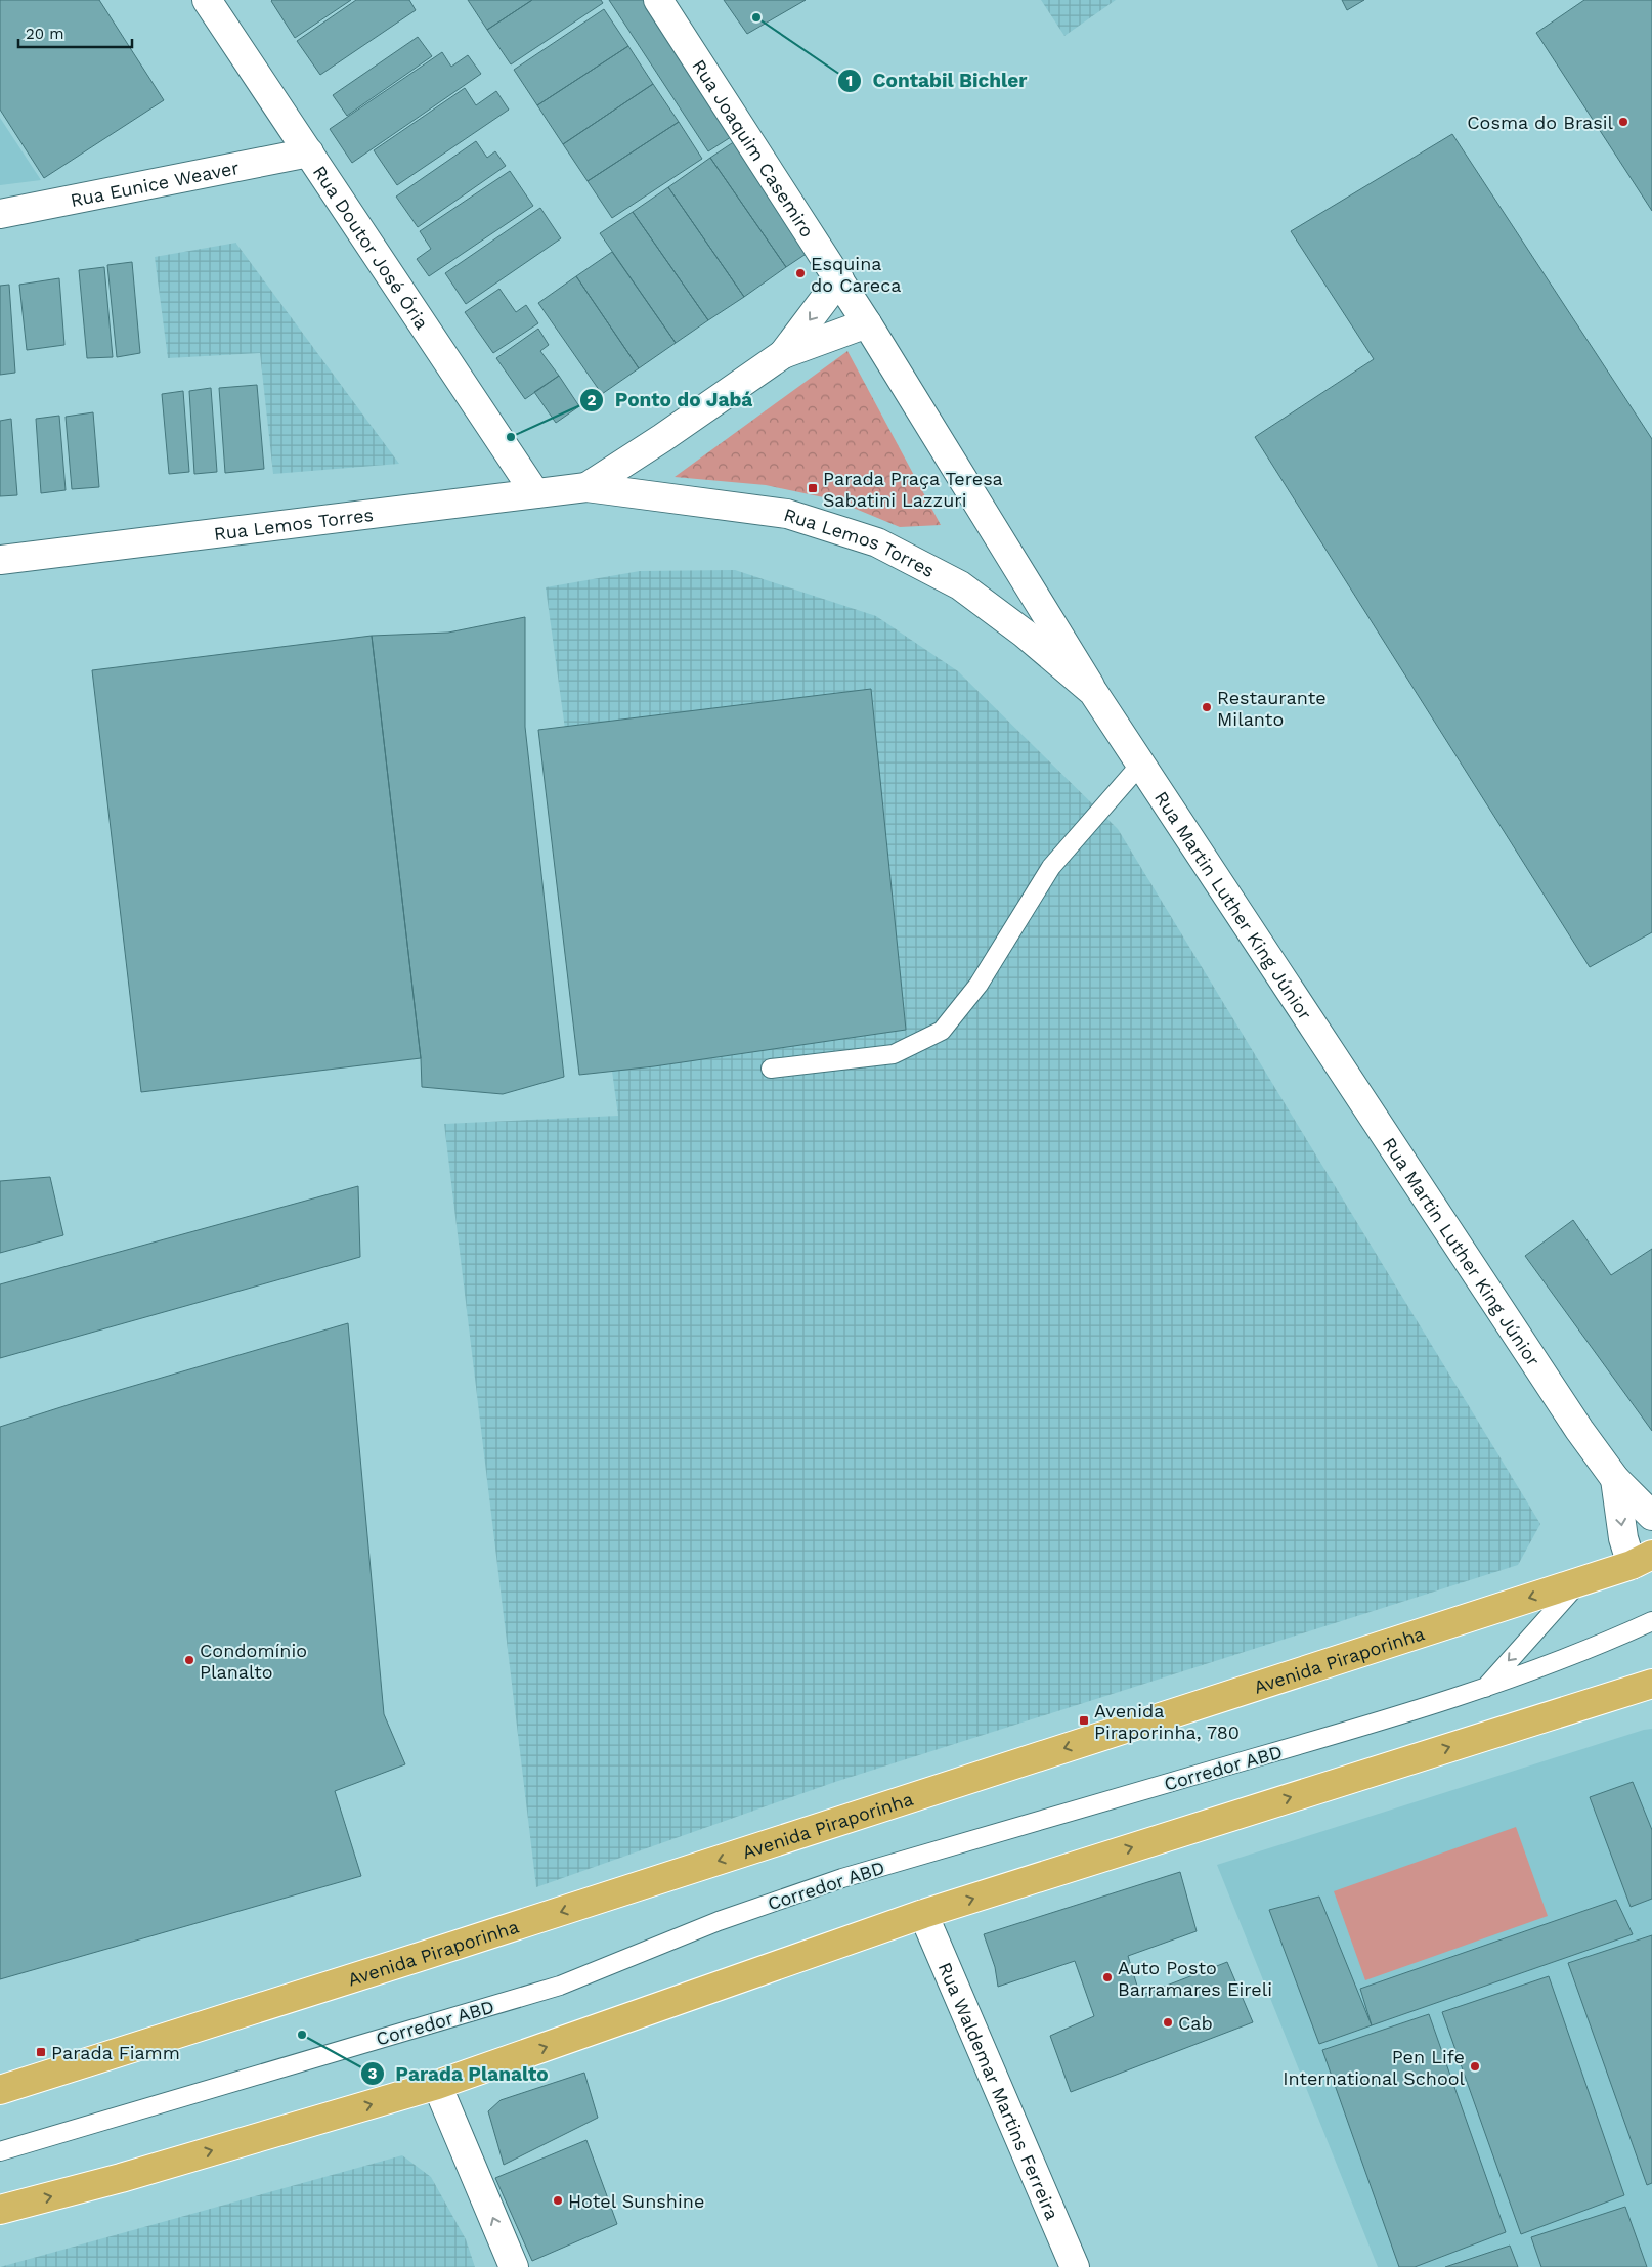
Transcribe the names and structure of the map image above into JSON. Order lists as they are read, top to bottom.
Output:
{
  "streets": {
    "main road": ["Avenida Piraporinha"],
    "street": [
      "Rua Joaquim Casemiro",
      "Rua Eunice Weaver",
      "Rua Doutor José Ória",
      "Rua Lemos Torres",
      "Rua Martin Luther King Júnior",
      "Rua Waldemar Martins Ferreira"
    ],
    "lane": ["Corredor ABD"]
  },
  "crossings": [
    ["Rua Joaquim Casemiro", "Rua Lemos Torres"],
    ["Rua Joaquim Casemiro", "Rua Martin Luther King Júnior"],
    ["Rua Eunice Weaver", "Rua Doutor José Ória"],
    ["Rua Doutor José Ória", "Rua Lemos Torres"],
    ["Rua Lemos Torres", "Rua Martin Luther King Júnior"],
    ["Rua Martin Luther King Júnior", "Avenida Piraporinha"]
  ],
  "places": {
    "other": [
      "Contabil Bichler",
      "Cosma do Brasil",
      "Esquina do Careca",
      "Ponto do Jabá",
      "Restaurante Milanto",
      "Condomínio Planalto",
      "Auto Posto Barramares Eireli",
      "Cab",
      "Parada Planalto",
      "Pen Life International School",
      "Hotel Sunshine"
    ],
    "transit": ["Parada Praça Teresa Sabatini Lazzuri", "Avenida Piraporinha, 780", "Parada Fiamm"]
  },
  "scale_bar": "20 m"
}
